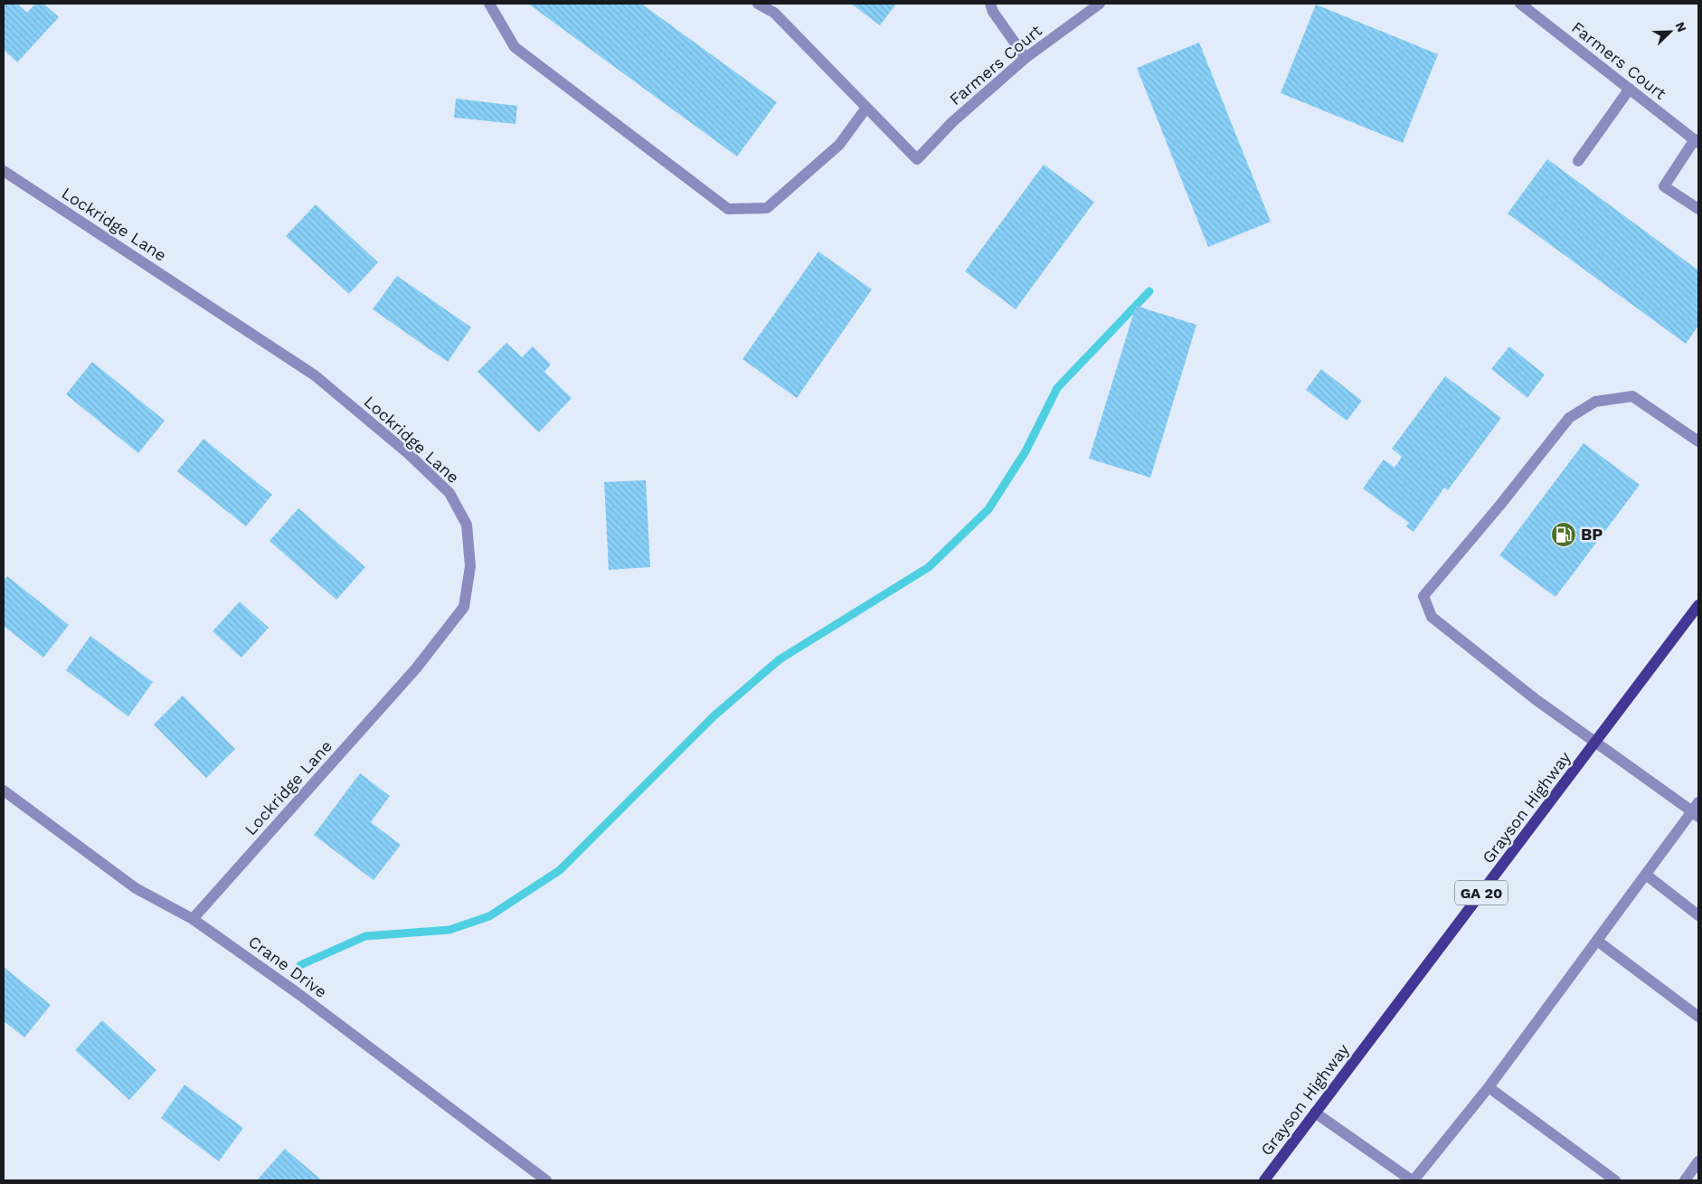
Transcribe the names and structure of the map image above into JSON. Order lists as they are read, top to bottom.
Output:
{
  "streets": {
    "main road": ["Grayson Highway", "GA 20"],
    "street": ["Farmers Court", "Lockridge Lane", "Crane Drive"]
  },
  "crossings": [
    ["Lockridge Lane", "Crane Drive"]
  ],
  "places": {
    "fuel station": ["BP"]
  },
  "north": "top right"
}
